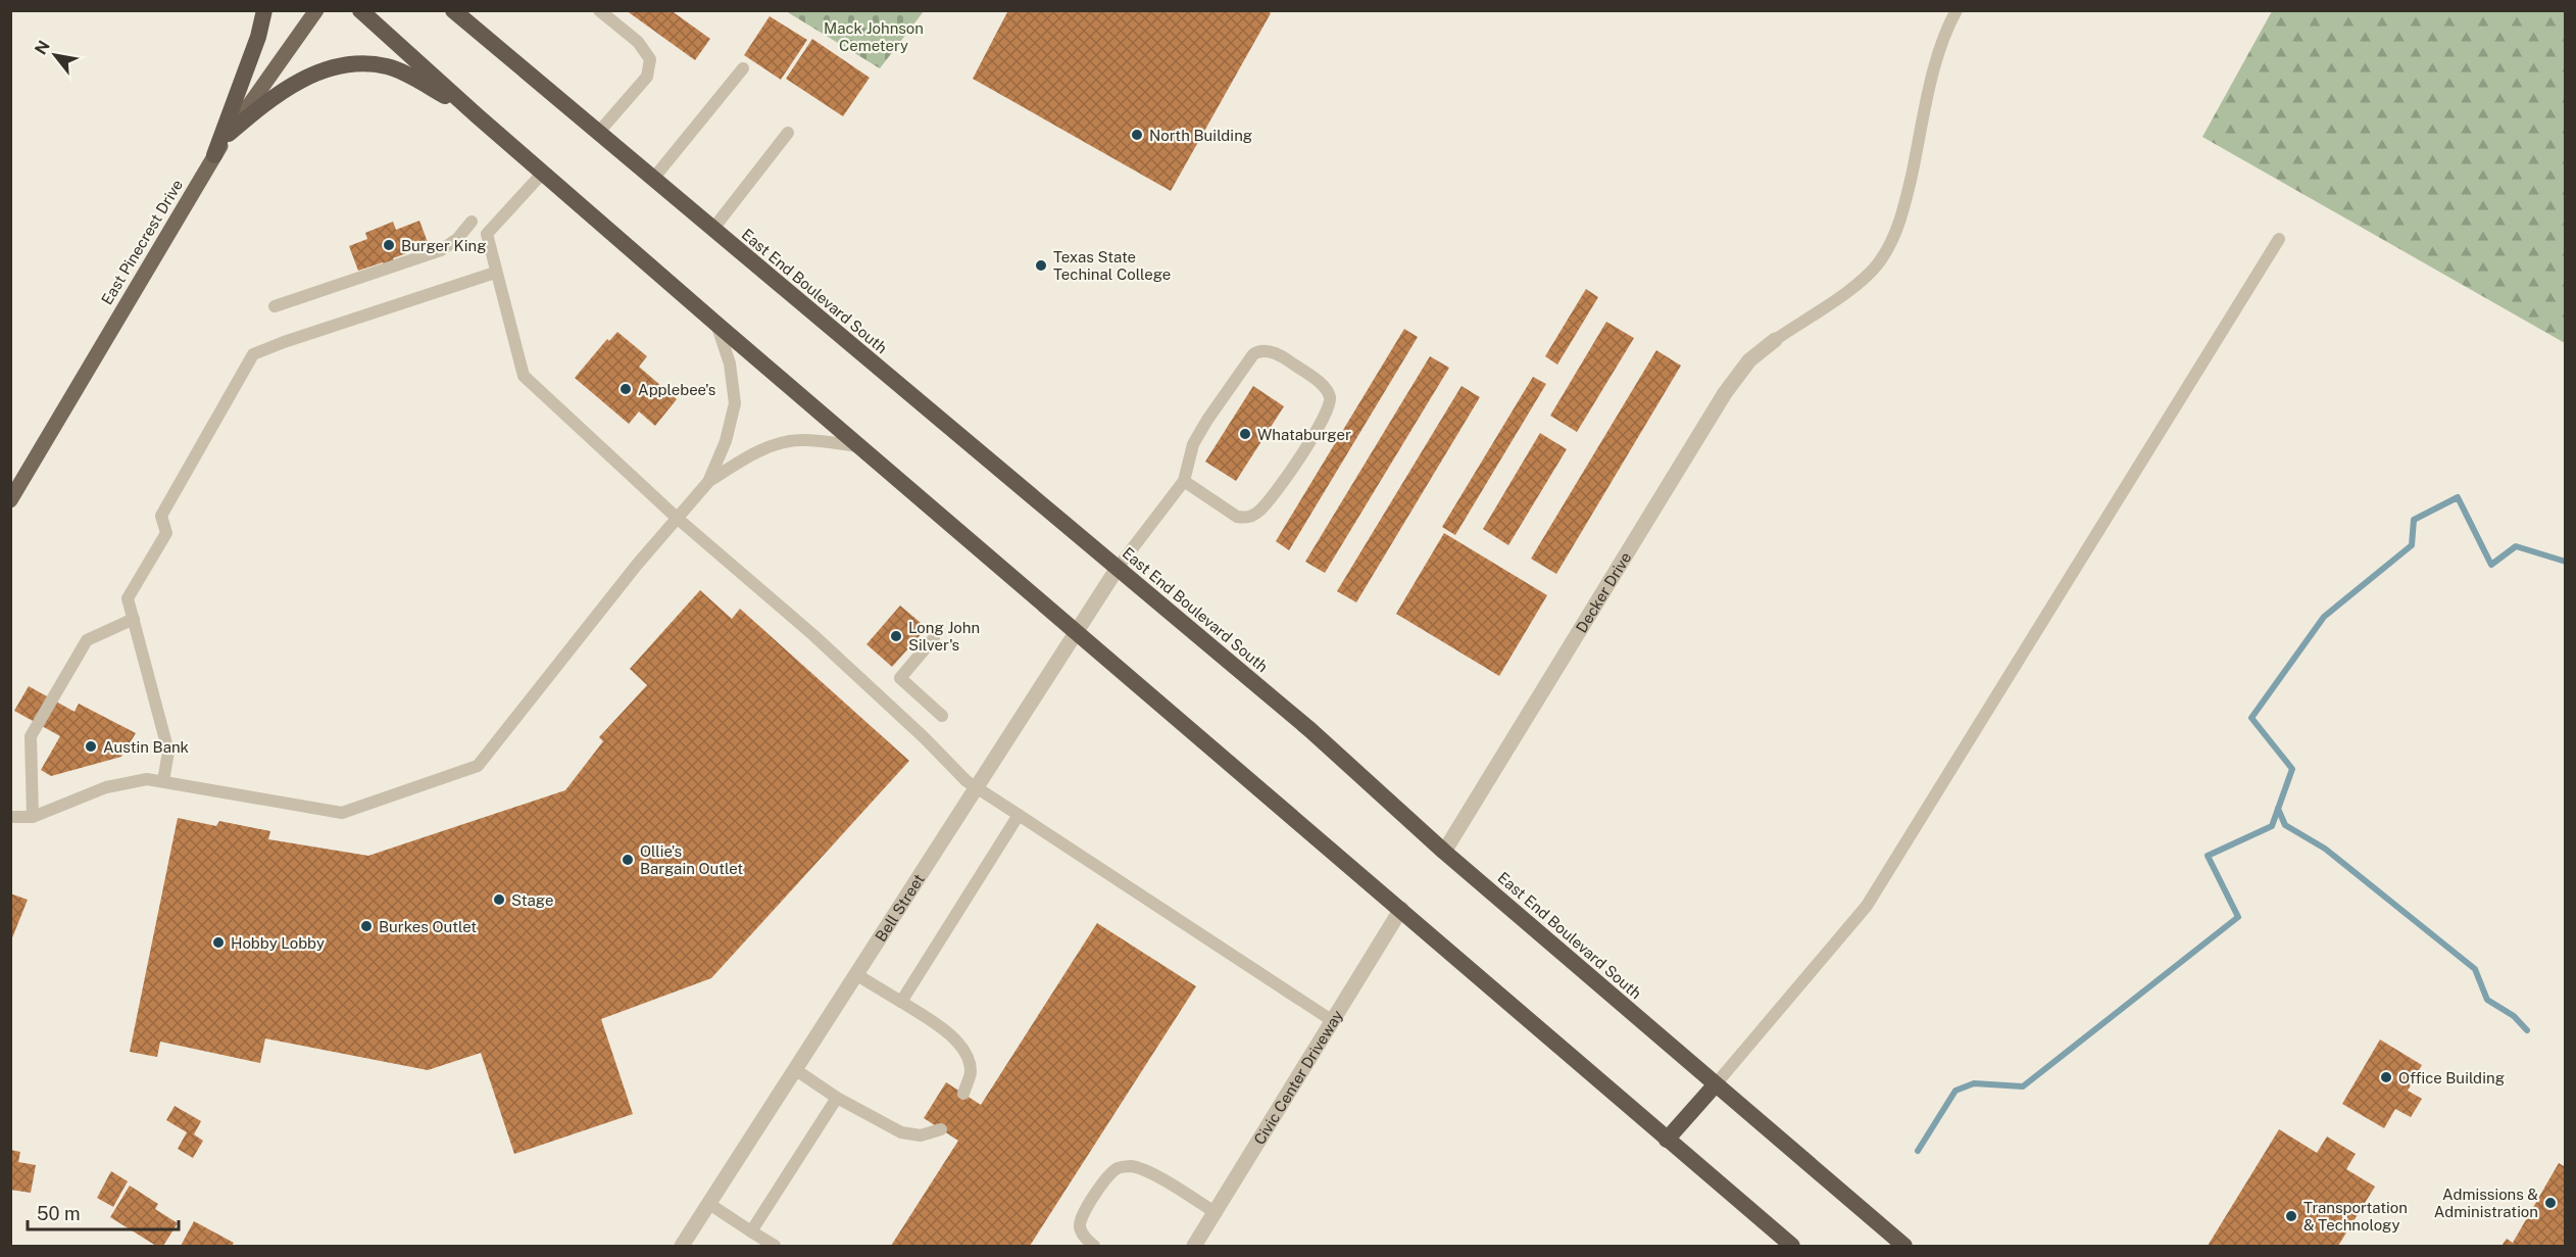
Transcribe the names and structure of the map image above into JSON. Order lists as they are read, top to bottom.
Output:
{
  "streets": {
    "highway": ["East End Boulevard South"],
    "main road": ["East Pinecrest Drive"],
    "street": ["Decker Drive", "Bell Street", "Civic Center Driveway"]
  },
  "crossings": [
    ["East End Boulevard South", "Decker Drive"],
    ["East End Boulevard South", "Bell Street"]
  ],
  "parks": ["Mack Johnson Cemetery"],
  "places": [
    "North Building",
    "Burger King",
    "Texas State Techinal College",
    "Applebee's",
    "Whataburger",
    "Long John Silver's",
    "Austin Bank",
    "Ollie's Bargain Outlet",
    "Stage",
    "Burkes Outlet",
    "Hobby Lobby",
    "Office Building",
    "Admissions & Administration",
    "Transportation & Technology"
  ],
  "scale_bar": "50 m",
  "north": "top left"
}
